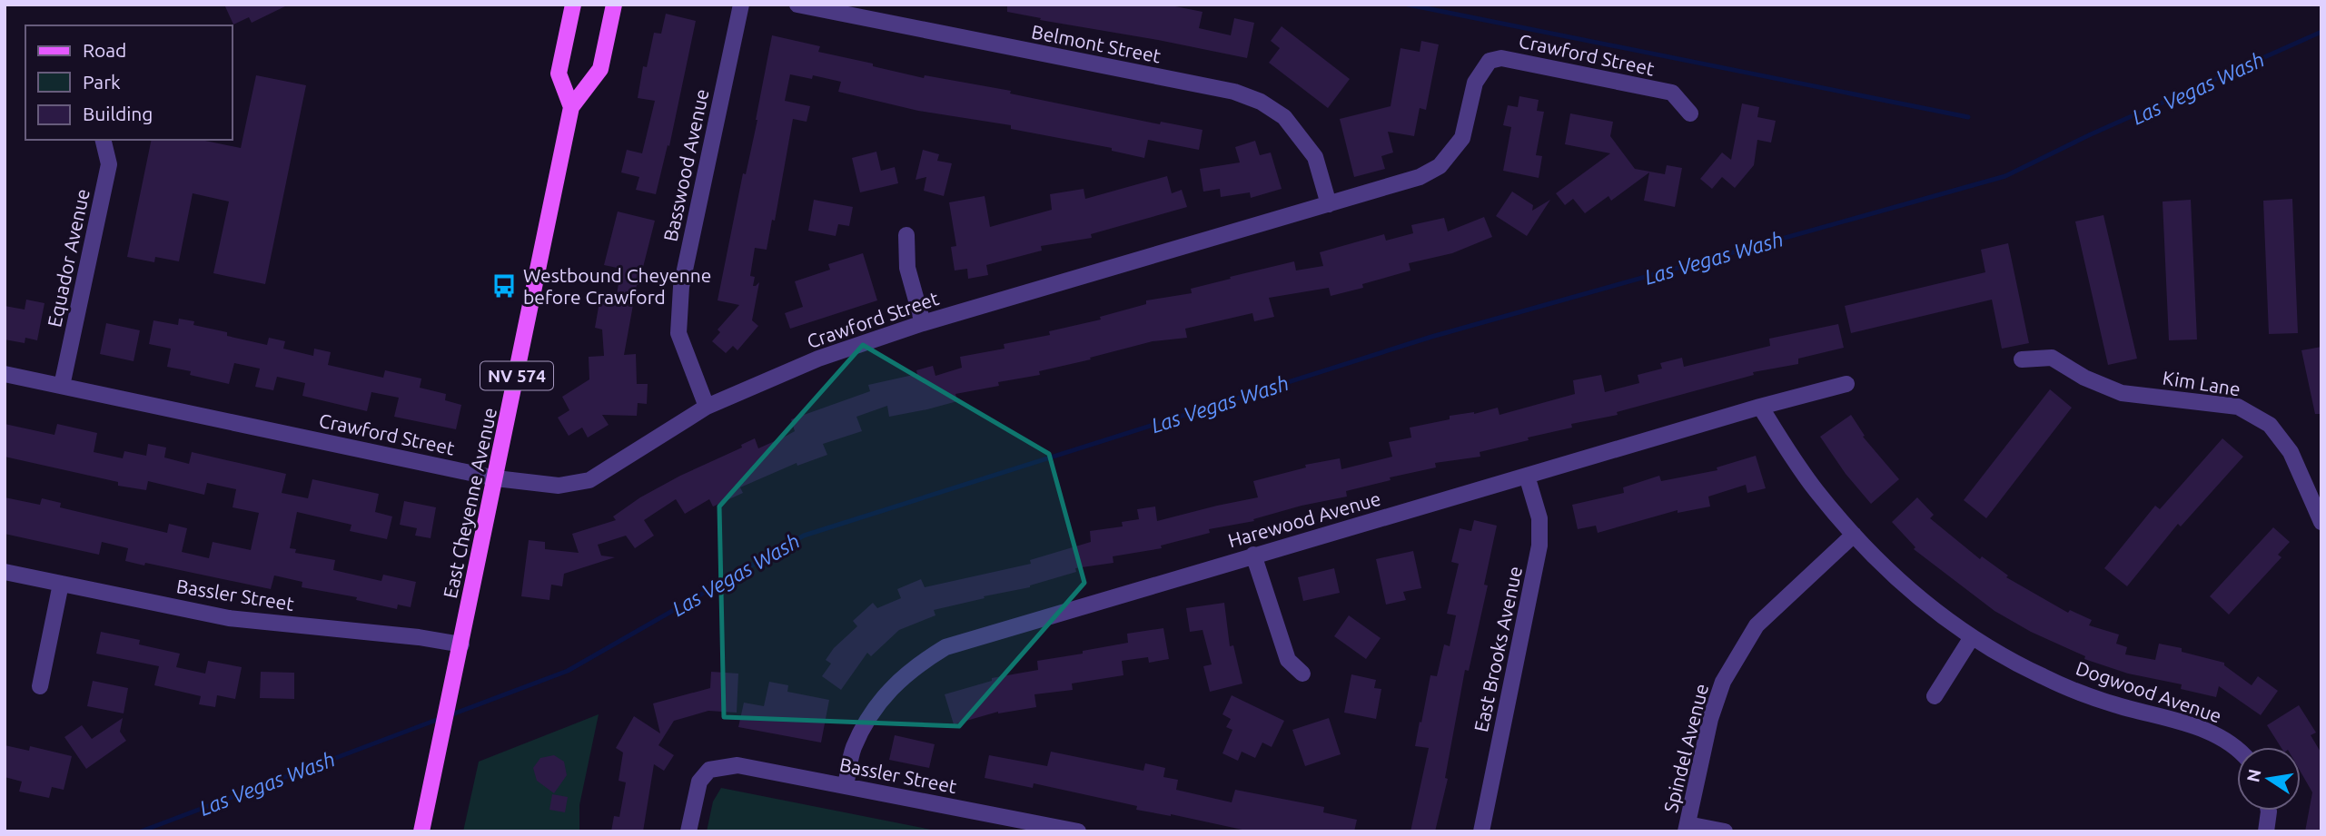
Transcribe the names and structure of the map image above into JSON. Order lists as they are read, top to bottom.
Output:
{
  "streets": {
    "main road": ["NV 574", "East Cheyenne Avenue"],
    "street": [
      "Belmont Street",
      "Crawford Street",
      "Basswood Avenue",
      "Equador Avenue",
      "Kim Lane",
      "Harewood Avenue",
      "Bassler Street",
      "East Brooks Avenue",
      "Dogwood Avenue",
      "Spindel Avenue"
    ]
  },
  "crossings": [
    ["Belmont Street", "Crawford Street"],
    ["Crawford Street", "Basswood Avenue"],
    ["Crawford Street", "Equador Avenue"],
    ["Crawford Street", "East Cheyenne Avenue"],
    ["East Cheyenne Avenue", "Bassler Street"],
    ["Harewood Avenue", "Bassler Street"],
    ["Harewood Avenue", "East Brooks Avenue"],
    ["Harewood Avenue", "Dogwood Avenue"],
    ["Dogwood Avenue", "Spindel Avenue"]
  ],
  "water": ["Las Vegas Wash"],
  "places": {
    "bus stop": ["Westbound Cheyenne before Crawford"]
  },
  "legend": ["Road", "Park", "Building"],
  "north": "left"
}
